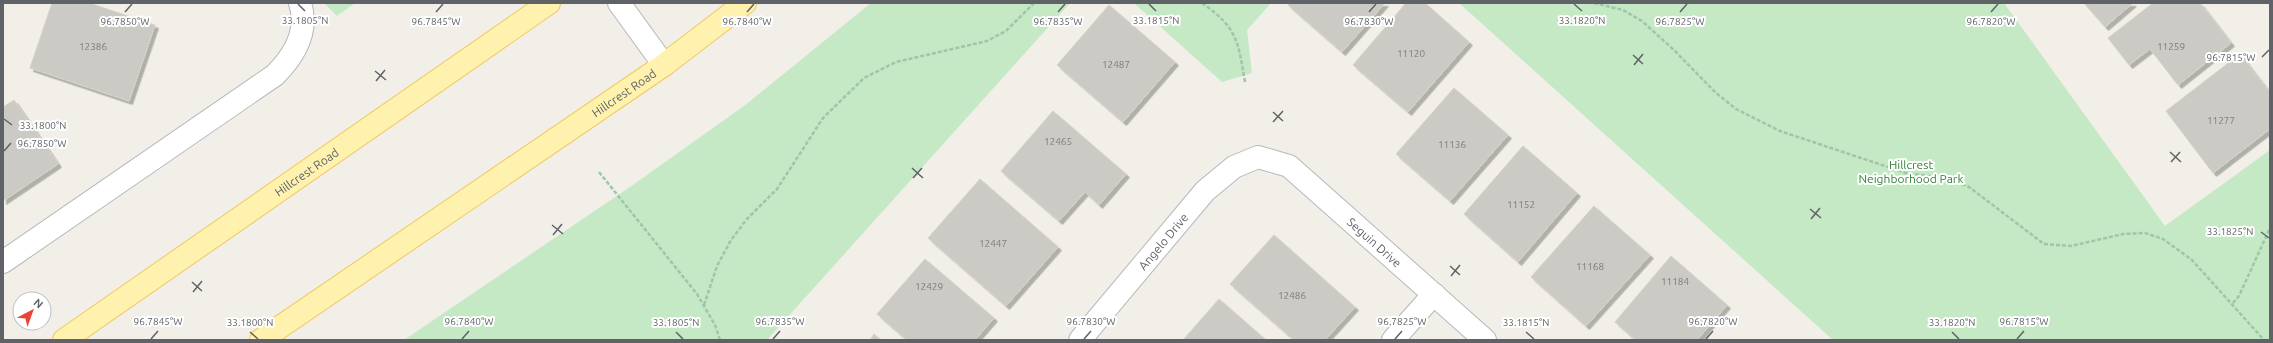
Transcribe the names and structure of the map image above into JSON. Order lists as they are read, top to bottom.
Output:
{
  "streets": {
    "main road": ["Hillcrest Road"],
    "street": ["Angelo Drive", "Seguin Drive"]
  },
  "crossings": [
    ["Angelo Drive", "Seguin Drive"]
  ],
  "parks": ["Hillcrest Neighborhood Park"],
  "house_numbers": [
    "12386",
    "11259",
    "11120",
    "12487",
    "11277",
    "12465",
    "11136",
    "11152",
    "12447",
    "11168",
    "11184",
    "12429",
    "12486"
  ],
  "north": "top right",
  "coordinates": [
    "33.1805°N",
    "33.1815°N",
    "33.1820°N",
    "96.7850°W",
    "96.7845°W",
    "96.7840°W",
    "96.7835°W",
    "96.7830°W",
    "96.7825°W",
    "96.7820°W",
    "96.7815°W",
    "33.1800°N",
    "33.1825°N"
  ]
}
